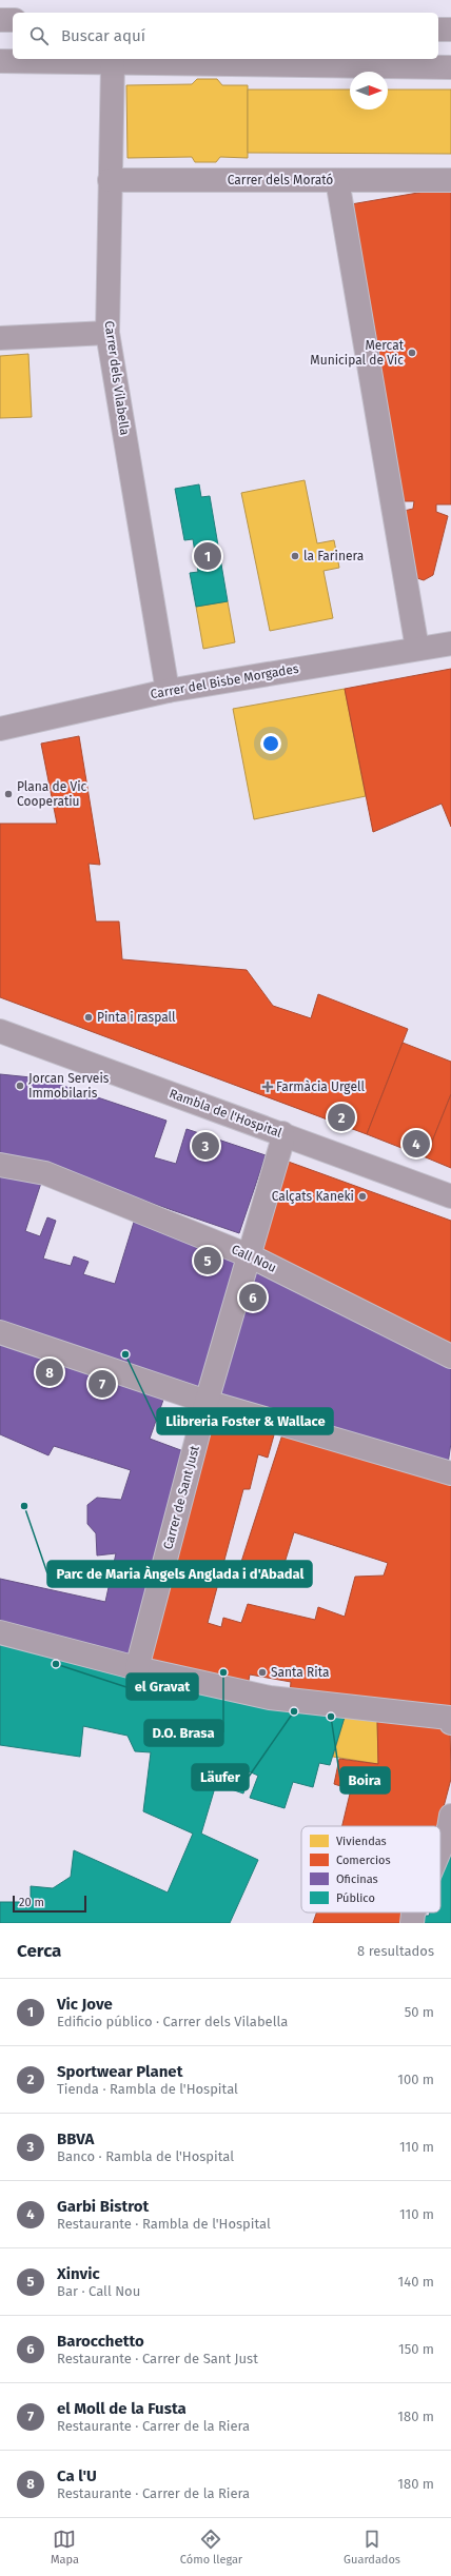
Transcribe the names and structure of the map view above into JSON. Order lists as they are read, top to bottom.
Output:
{
  "streets": {
    "street": [
      "Carrer dels Morató",
      "Carrer dels Vilabella",
      "Carrer del Bisbe Morgades",
      "Rambla de l'Hospital",
      "Call Nou",
      "Carrer de Sant Just"
    ]
  },
  "crossings": [
    ["Carrer dels Morató", "Carrer dels Vilabella"],
    ["Carrer dels Vilabella", "Carrer del Bisbe Morgades"],
    ["Rambla de l'Hospital", "Carrer de Sant Just"],
    ["Call Nou", "Carrer de Sant Just"]
  ],
  "places": {
    "other": [
      "Mercat Municipal de Vic",
      "la Farinera",
      "Plana de Vic Cooperatiu",
      "Pinta i raspall",
      "Jorcan Serveis Immobilaris",
      "Calçats Kaneki",
      "Llibreria Foster & Wallace",
      "Parc de Maria Àngels Anglada i d'Abadal",
      "el Gravat",
      "D.O. Brasa",
      "Santa Rita",
      "Läufer",
      "Boira"
    ],
    "health": ["Farmàcia Urgell"]
  },
  "legend": [
    "Viviendas",
    "Comercios",
    "Oficinas",
    "Público"
  ],
  "scale_bar": "20 m",
  "north": "right",
  "page": {
    "search": "Buscar aquí",
    "pins": [
      "1",
      "2",
      "4",
      "3",
      "5",
      "6",
      "8",
      "7"
    ],
    "scale": "20 m",
    "heading": ["Cerca", "8 resultados"],
    "list": [
      {
        "mark": "1",
        "name": "Vic Jove",
        "note": "Edificio público · Carrer dels Vilabella",
        "value": "50 m"
      },
      {
        "mark": "2",
        "name": "Sportwear Planet",
        "note": "Tienda · Rambla de l'Hospital",
        "value": "100 m"
      },
      {
        "mark": "3",
        "name": "BBVA",
        "note": "Banco · Rambla de l'Hospital",
        "value": "110 m"
      },
      {
        "mark": "4",
        "name": "Garbi Bistrot",
        "note": "Restaurante · Rambla de l'Hospital",
        "value": "110 m"
      },
      {
        "mark": "5",
        "name": "Xinvic",
        "note": "Bar · Call Nou",
        "value": "140 m"
      },
      {
        "mark": "6",
        "name": "Barocchetto",
        "note": "Restaurante · Carrer de Sant Just",
        "value": "150 m"
      },
      {
        "mark": "7",
        "name": "el Moll de la Fusta",
        "note": "Restaurante · Carrer de la Riera",
        "value": "180 m"
      },
      {
        "mark": "8",
        "name": "Ca l'U",
        "note": "Restaurante · Carrer de la Riera",
        "value": "180 m"
      }
    ],
    "nav": ["Mapa", "Cómo llegar", "Guardados"]
  }
}
